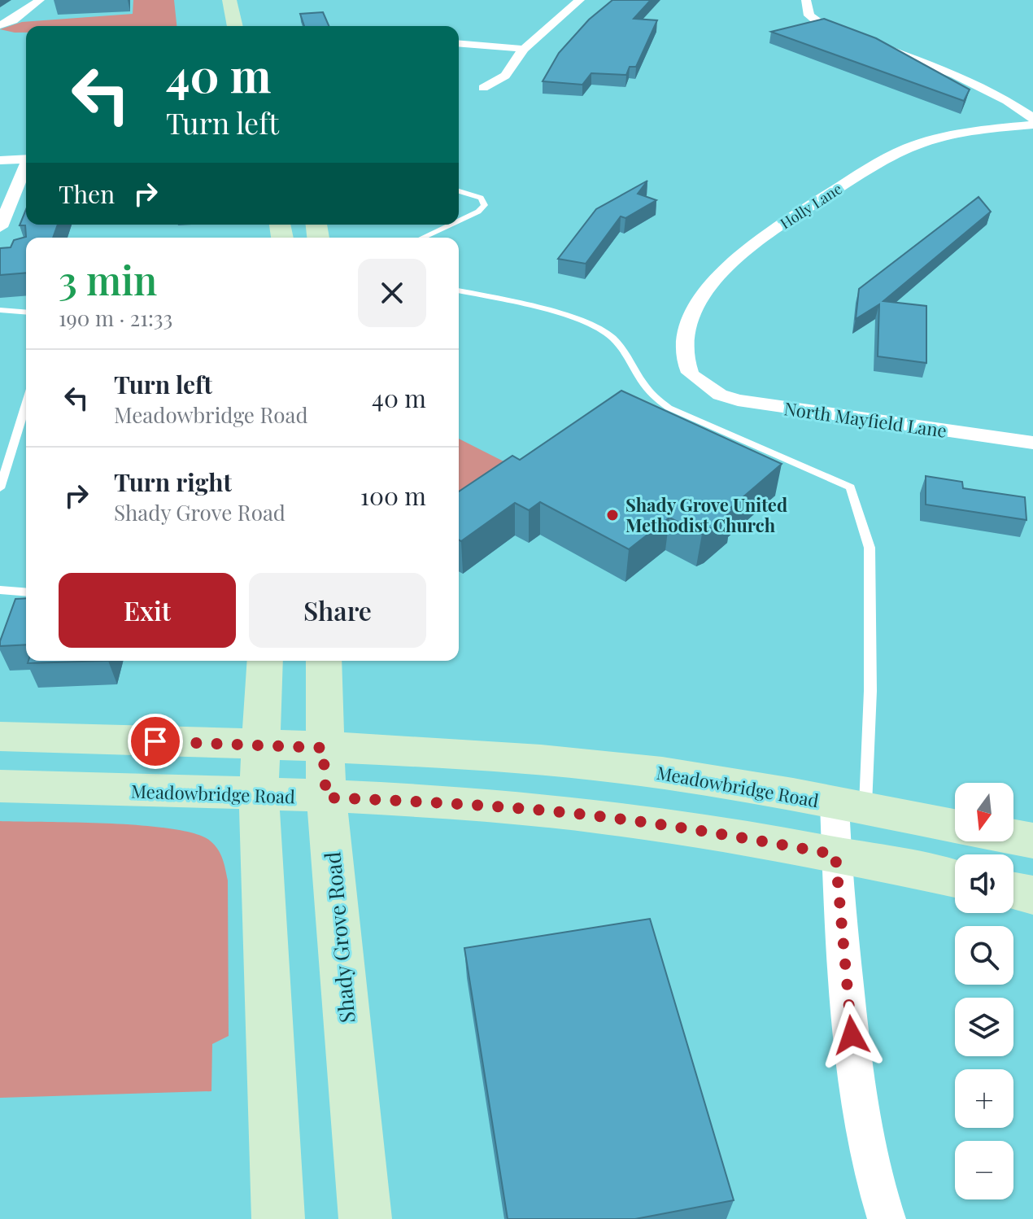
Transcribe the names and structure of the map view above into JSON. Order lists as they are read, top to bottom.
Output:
{
  "streets": {
    "main road": ["Meadowbridge Road", "Shady Grove Road"],
    "street": ["Holly Lane", "North Mayfield Lane"]
  },
  "crossings": [
    ["Holly Lane", "North Mayfield Lane"],
    ["Meadowbridge Road", "Shady Grove Road"]
  ],
  "places": ["Shady Grove United Methodist Church"],
  "north": "bottom",
  "page": {
    "turn": ["40 m", "Turn left"],
    "then": "Then",
    "heading": ["3 min", "190 m · 21:33"],
    "list": [
      {
        "name": "Turn left",
        "note": "Meadowbridge Road",
        "value": "40 m"
      },
      {
        "name": "Turn right",
        "note": "Shady Grove Road",
        "value": "100 m"
      }
    ],
    "buttons": ["Exit", "Share"],
    "map_buttons": ["+", "−"]
  }
}
